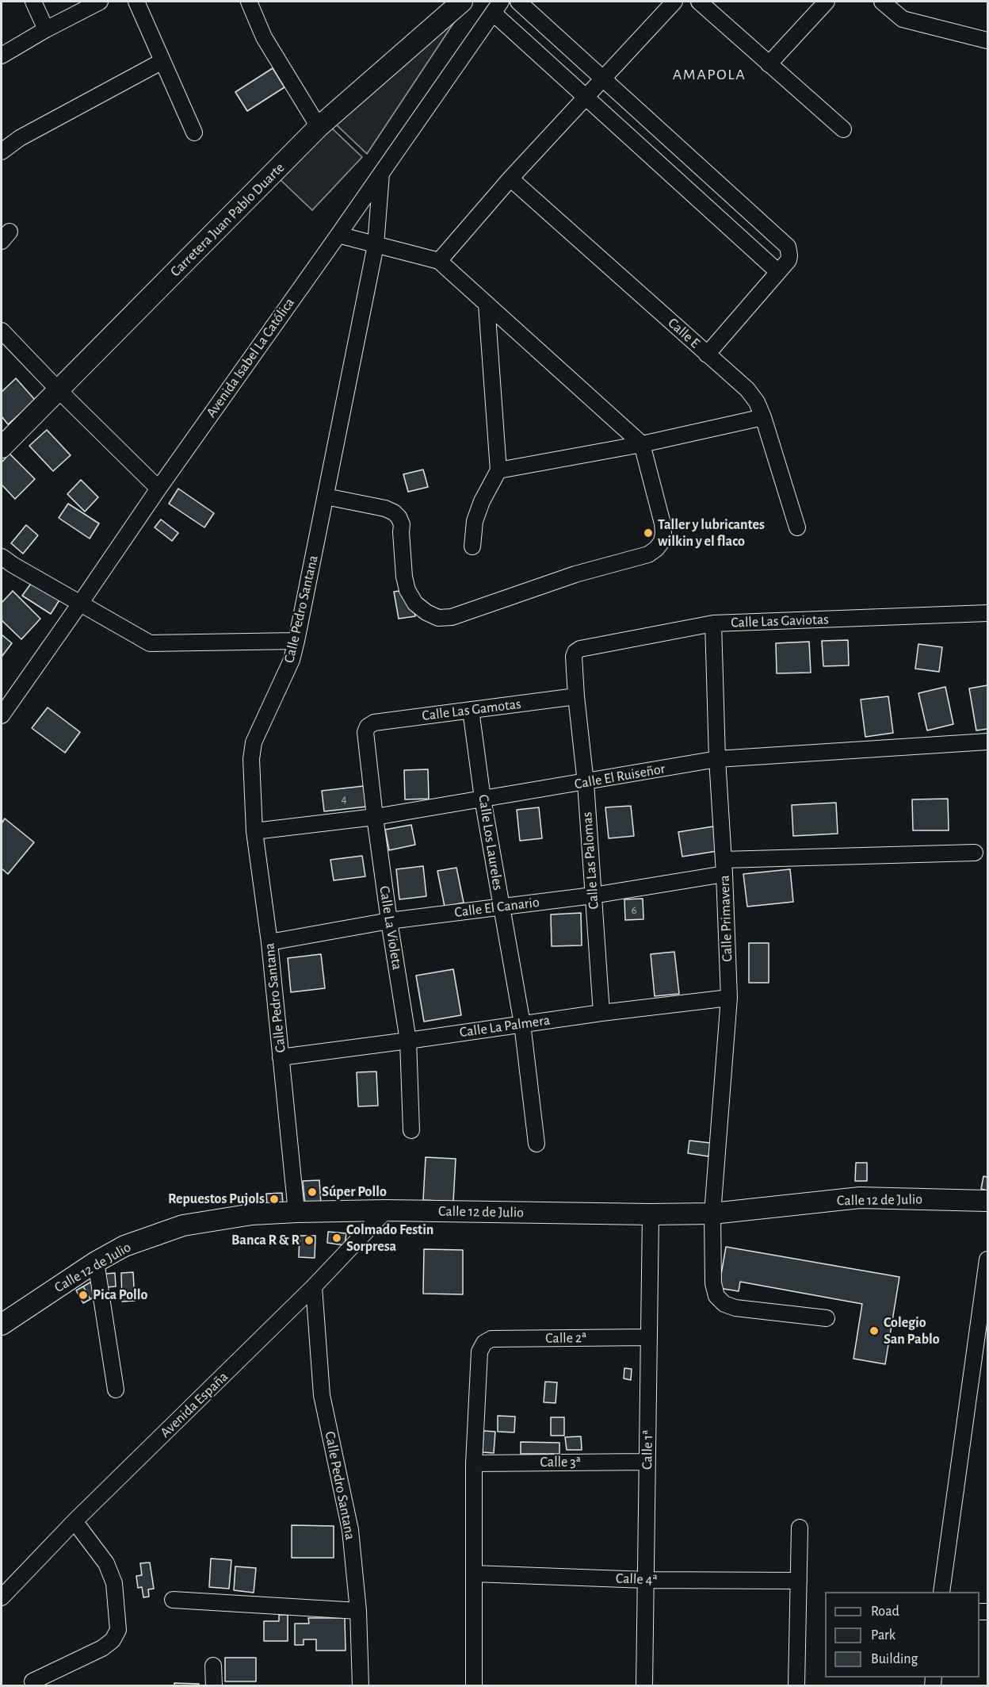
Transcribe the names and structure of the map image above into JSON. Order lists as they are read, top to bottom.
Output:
{
  "streets": {
    "main road": ["Carretera Juan Pablo Duarte", "Calle 12 de Julio"],
    "street": [
      "Calle E",
      "Avenida Isabel La Católica",
      "Calle Pedro Santana",
      "Calle Las Gaviotas",
      "Calle Las Gamotas",
      "Calle El Ruiseñor",
      "Calle Los Laureles",
      "Calle Las Palomas",
      "Calle El Canario",
      "Calle Primavera",
      "Calle La Violeta",
      "Calle La Palmera",
      "Calle 2ª",
      "Avenida España",
      "Calle 1ª",
      "Calle 3ª",
      "Calle 4ª"
    ]
  },
  "crossings": [
    ["Avenida Isabel La Católica", "Calle Pedro Santana"],
    ["Calle Pedro Santana", "Calle El Ruiseñor"],
    ["Calle Pedro Santana", "Calle El Canario"],
    ["Calle Pedro Santana", "Calle La Palmera"],
    ["Calle Pedro Santana", "Calle 12 de Julio"],
    ["Calle Pedro Santana", "Avenida España"],
    ["Calle Las Gaviotas", "Calle Las Palomas"],
    ["Calle Las Gaviotas", "Calle Primavera"],
    ["Calle Las Gamotas", "Calle Los Laureles"],
    ["Calle Las Gamotas", "Calle Las Palomas"],
    ["Calle Las Gamotas", "Calle La Violeta"],
    ["Calle El Ruiseñor", "Calle Los Laureles"],
    ["Calle El Ruiseñor", "Calle Las Palomas"],
    ["Calle El Ruiseñor", "Calle Primavera"],
    ["Calle El Ruiseñor", "Calle La Violeta"],
    ["Calle Los Laureles", "Calle El Canario"],
    ["Calle Los Laureles", "Calle La Palmera"],
    ["Calle Las Palomas", "Calle El Canario"],
    ["Calle Las Palomas", "Calle La Palmera"],
    ["Calle El Canario", "Calle Primavera"],
    ["Calle El Canario", "Calle La Violeta"],
    ["Calle Primavera", "Calle La Palmera"],
    ["Calle Primavera", "Calle 12 de Julio"],
    ["Calle La Violeta", "Calle La Palmera"],
    ["Calle 12 de Julio", "Avenida España"],
    ["Calle 12 de Julio", "Calle 1ª"],
    ["Calle 2ª", "Calle 1ª"],
    ["Calle 2ª", "Calle 3ª"],
    ["Calle 1ª", "Calle 3ª"],
    ["Calle 1ª", "Calle 4ª"]
  ],
  "districts": ["AMAPOLA"],
  "places": [
    "Taller y lubricantes wilkin y el flaco",
    "Súper Pollo",
    "Repuestos Pujols",
    "Colmado Festin Sorpresa",
    "Banca R & R",
    "Pica Pollo",
    "Colegio San Pablo"
  ],
  "house_numbers": ["4", "6"],
  "legend": ["Road", "Park", "Building"]
}
